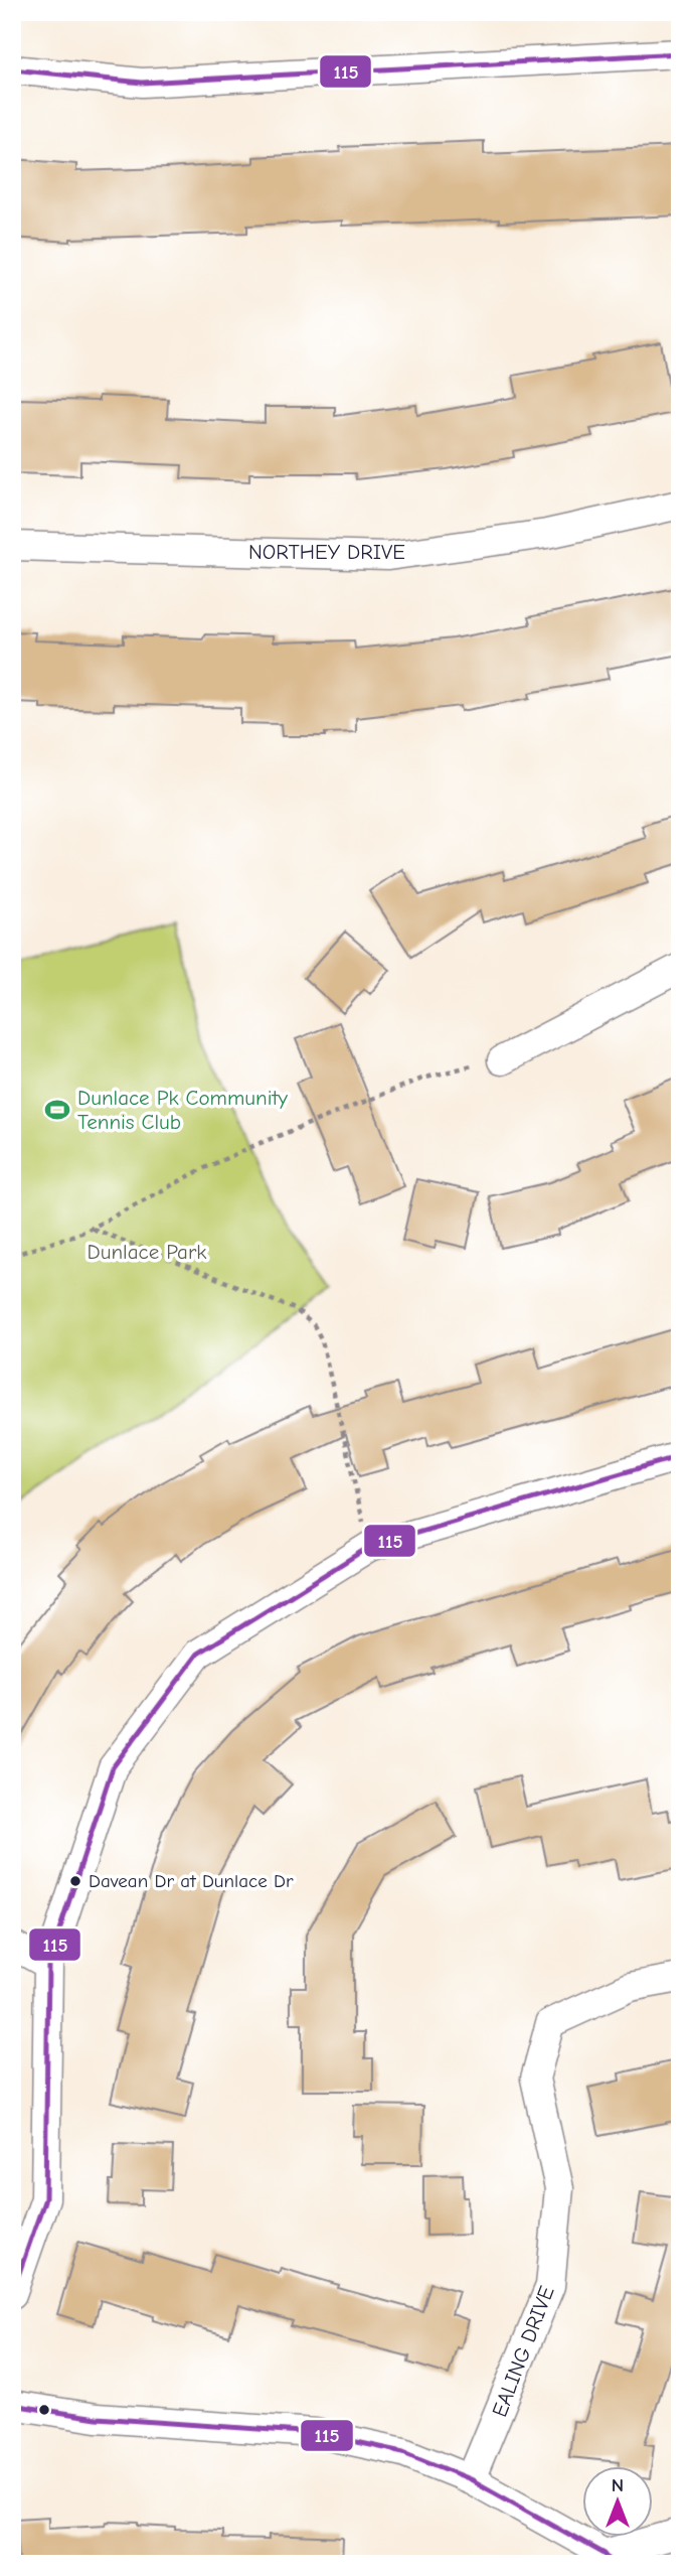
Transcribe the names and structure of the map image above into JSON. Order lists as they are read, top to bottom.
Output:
{
  "streets": {
    "street": ["NORTHEY DRIVE", "EALING DRIVE"]
  },
  "parks": ["Dunlace Park"],
  "places": {
    "sports": ["Dunlace Pk Community Tennis Club"],
    "other": ["Davean Dr at Dunlace Dr"]
  },
  "lines": ["transit line 115"],
  "north": "top"
}
